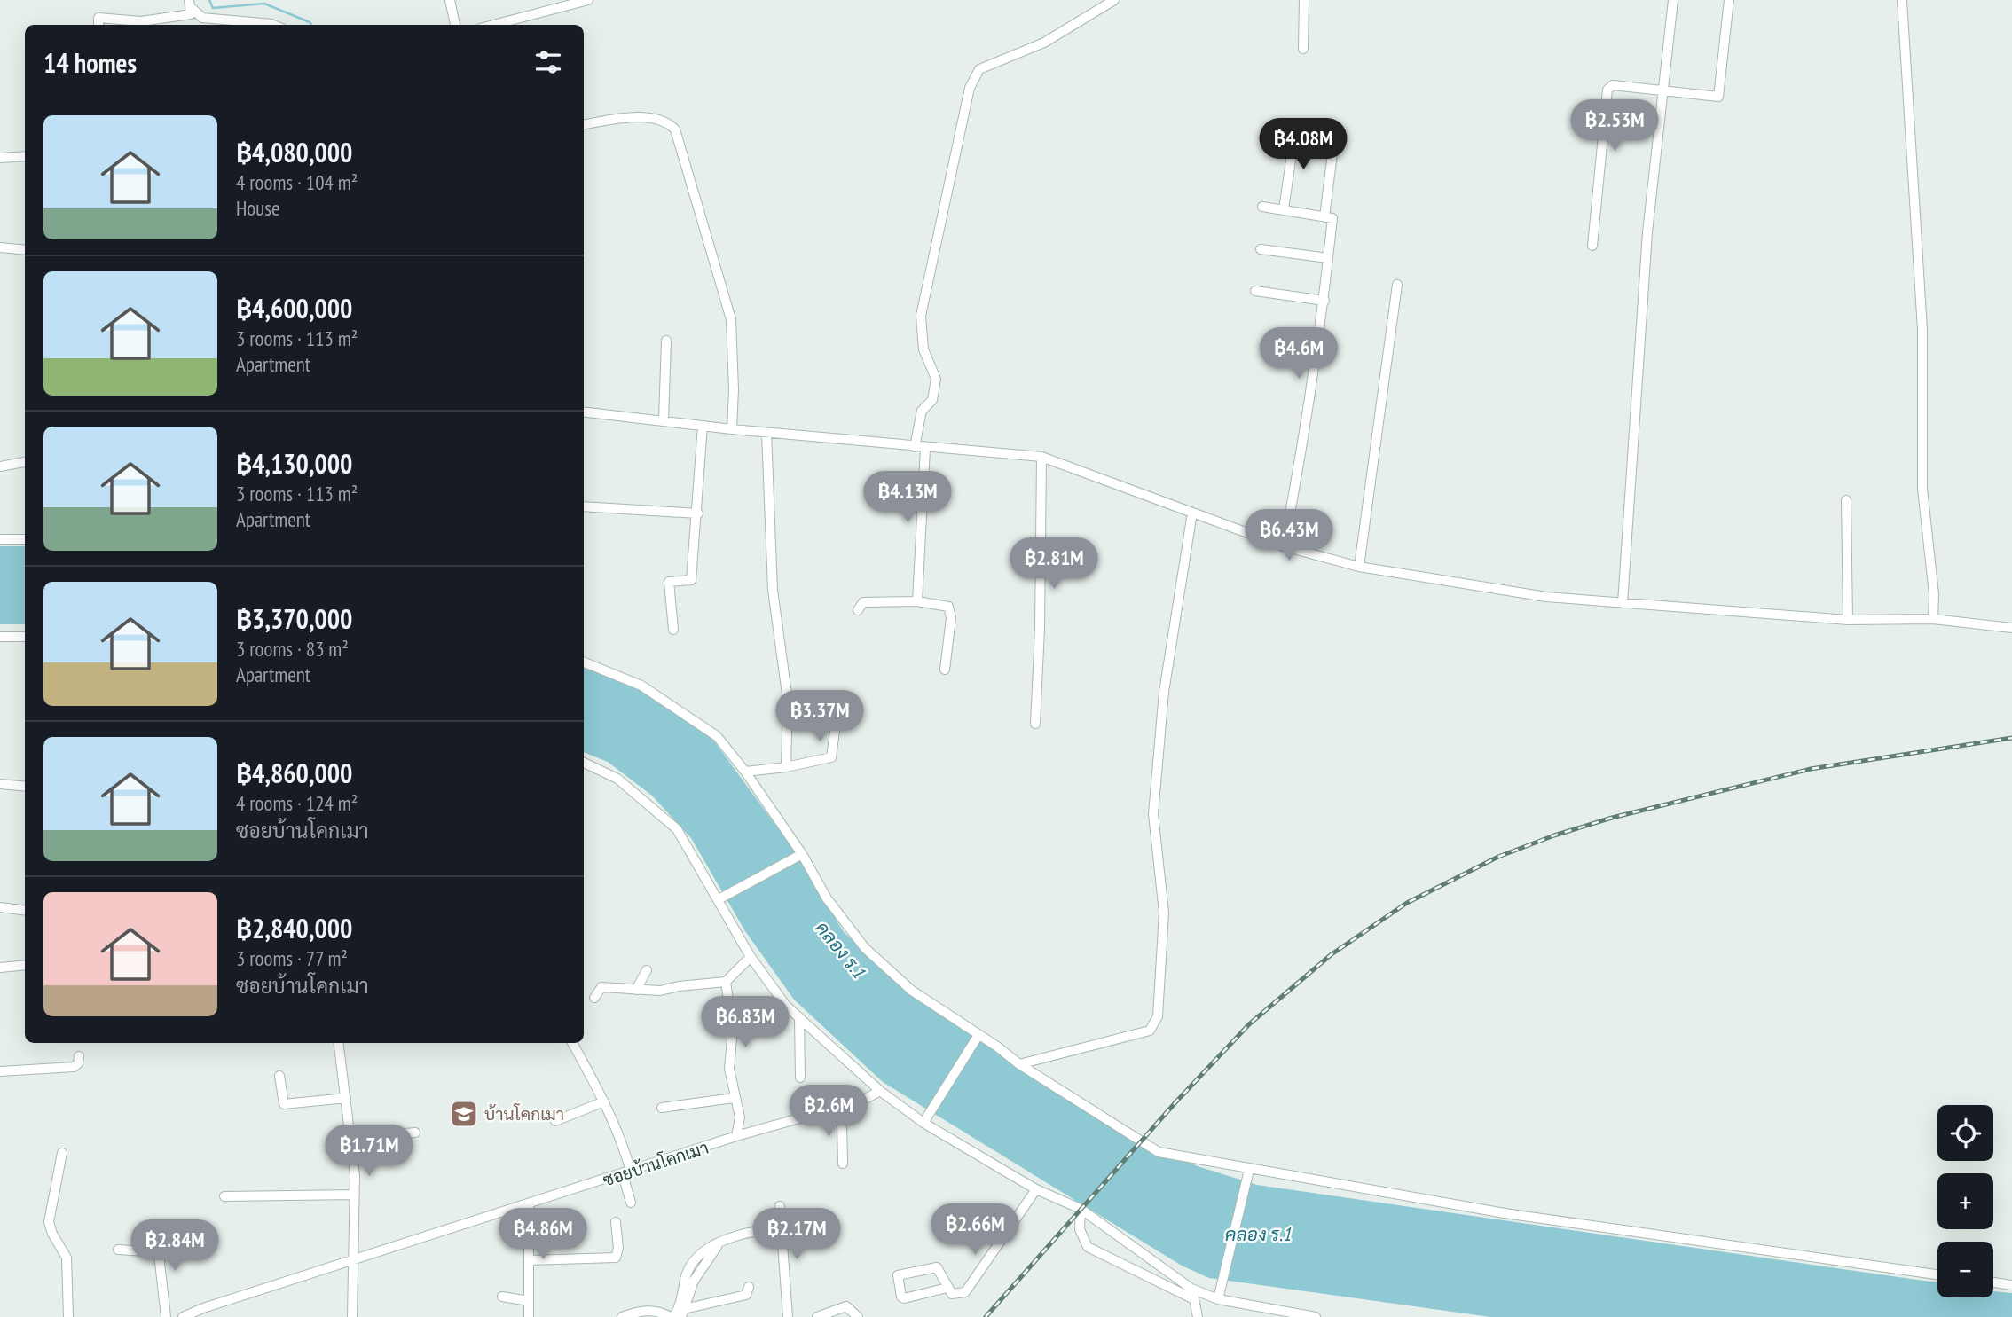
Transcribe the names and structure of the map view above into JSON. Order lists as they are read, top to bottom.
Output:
{
  "streets": {
    "street": ["ซอยบ้านโคกเมา"]
  },
  "water": ["คลอง ร.1"],
  "places": {
    "school or university": ["บ้านโคกเมา"]
  },
  "page": {
    "heading": "14 homes",
    "price": [
      "฿2.53M",
      "฿4.08M",
      "฿4.6M",
      "฿4.13M",
      "฿6.43M",
      "฿2.81M",
      "฿3.37M",
      "฿6.83M",
      "฿2.6M",
      "฿1.71M",
      "฿2.66M",
      "฿4.86M",
      "฿2.17M",
      "฿2.84M"
    ],
    "list": [
      {
        "name": "฿4,080,000",
        "note": "4 rooms · 104 m² · House"
      },
      {
        "name": "฿4,600,000",
        "note": "3 rooms · 113 m² · Apartment"
      },
      {
        "name": "฿4,130,000",
        "note": "3 rooms · 113 m² · Apartment"
      },
      {
        "name": "฿3,370,000",
        "note": "3 rooms · 83 m² · Apartment"
      },
      {
        "name": "฿4,860,000",
        "note": "4 rooms · 124 m² · ซอยบ้านโคกเมา"
      },
      {
        "name": "฿2,840,000",
        "note": "3 rooms · 77 m² · ซอยบ้านโคกเมา"
      }
    ],
    "map_buttons": ["+", "−"]
  }
}
